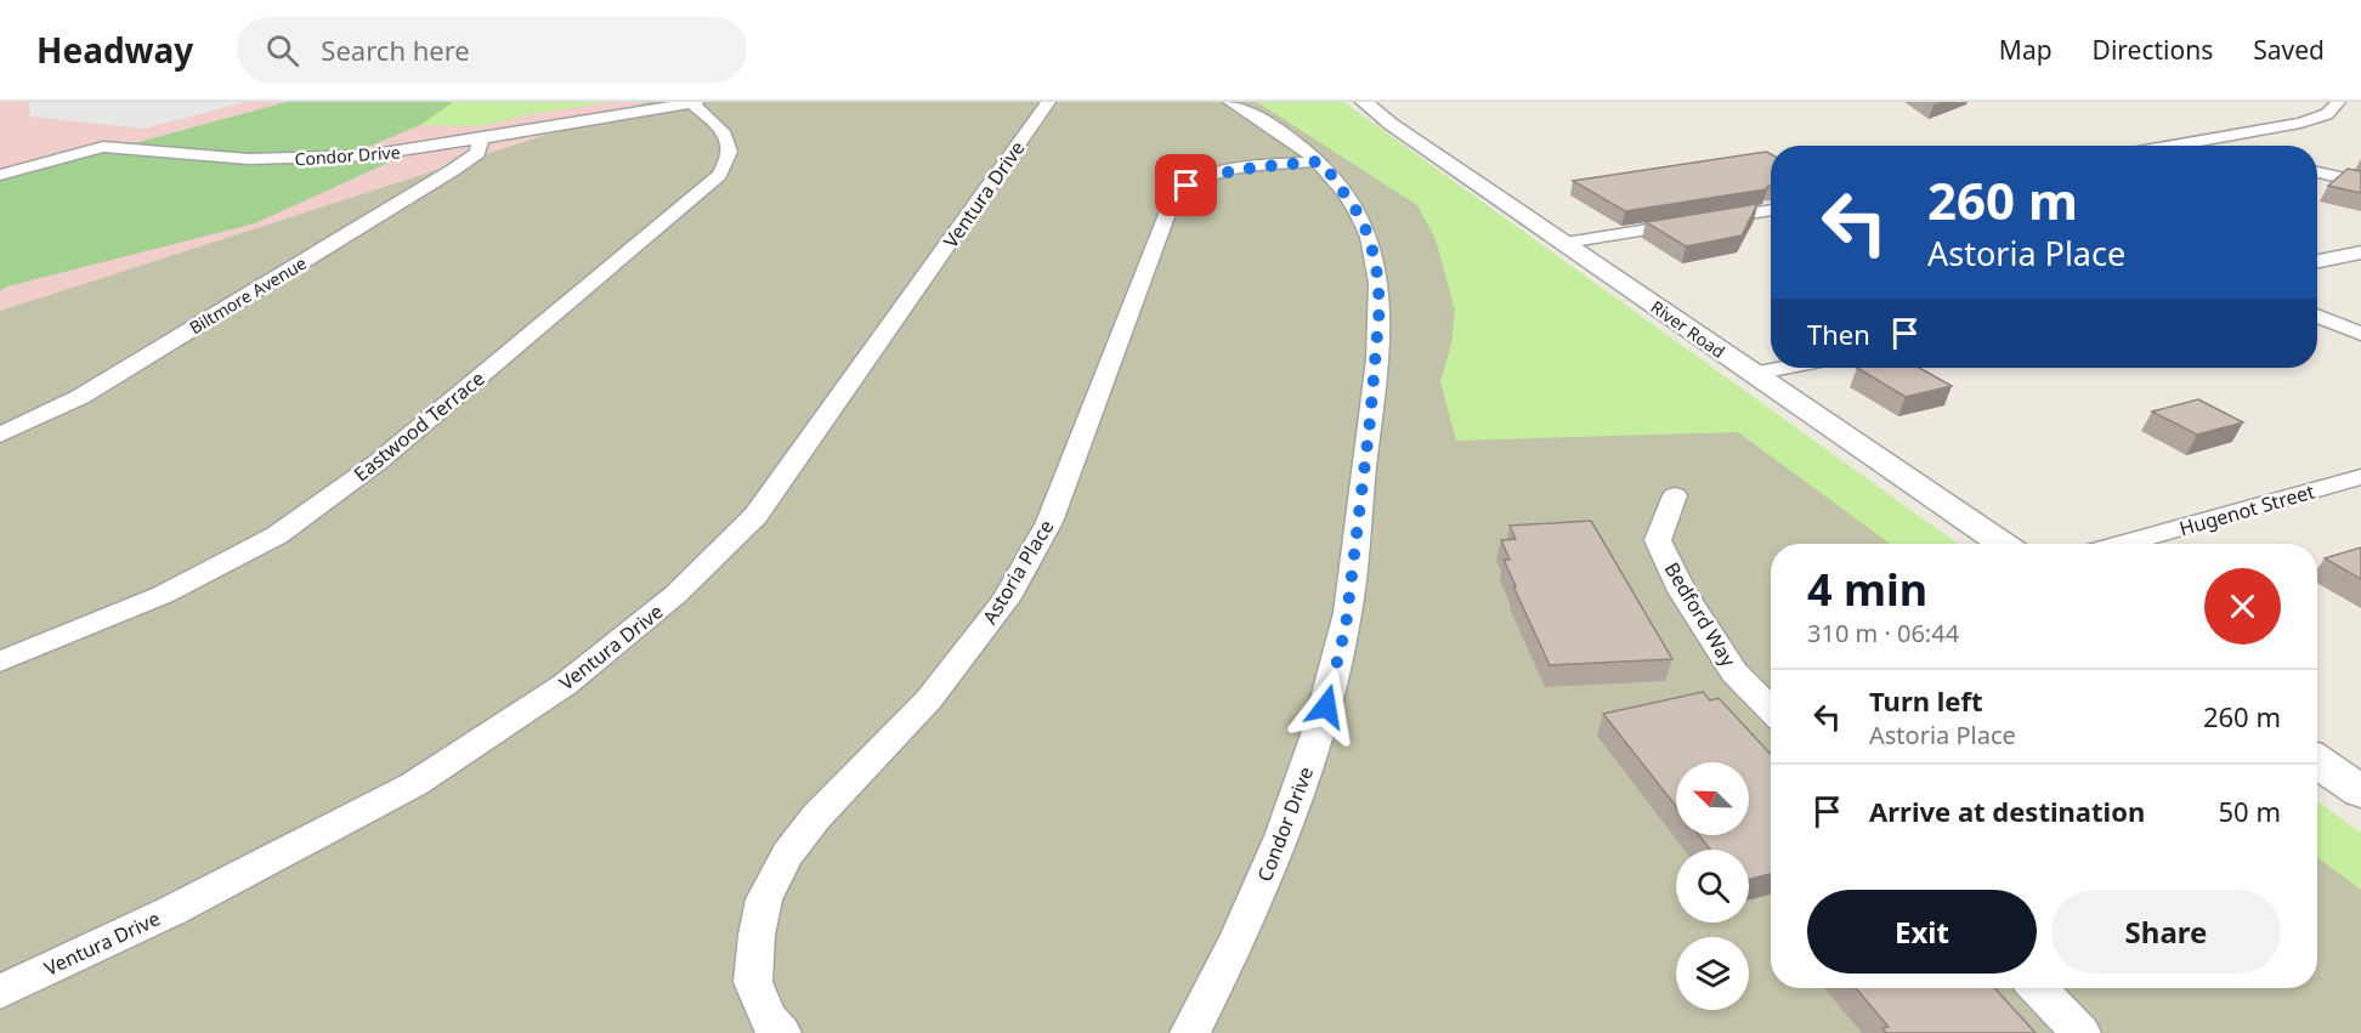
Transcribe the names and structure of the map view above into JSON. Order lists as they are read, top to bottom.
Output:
{
  "streets": {
    "street": [
      "Condor Drive",
      "Ventura Drive",
      "Biltmore Avenue",
      "River Road",
      "Eastwood Terrace",
      "Hugenot Street",
      "Astoria Place",
      "Bedford Way"
    ]
  },
  "crossings": [
    ["Condor Drive", "Biltmore Avenue"],
    ["Condor Drive", "Eastwood Terrace"],
    ["Condor Drive", "Astoria Place"]
  ],
  "north": "top left",
  "page": {
    "header": "Headway",
    "search": "Search here",
    "nav": ["Map", "Directions", "Saved"],
    "turn": ["260 m", "Astoria Place"],
    "then": "Then",
    "heading": ["4 min", "310 m · 06:44"],
    "list": [
      {
        "name": "Turn left",
        "note": "Astoria Place",
        "value": "260 m"
      },
      {
        "name": "Arrive at destination",
        "value": "50 m"
      }
    ],
    "buttons": ["Exit", "Share"]
  }
}
